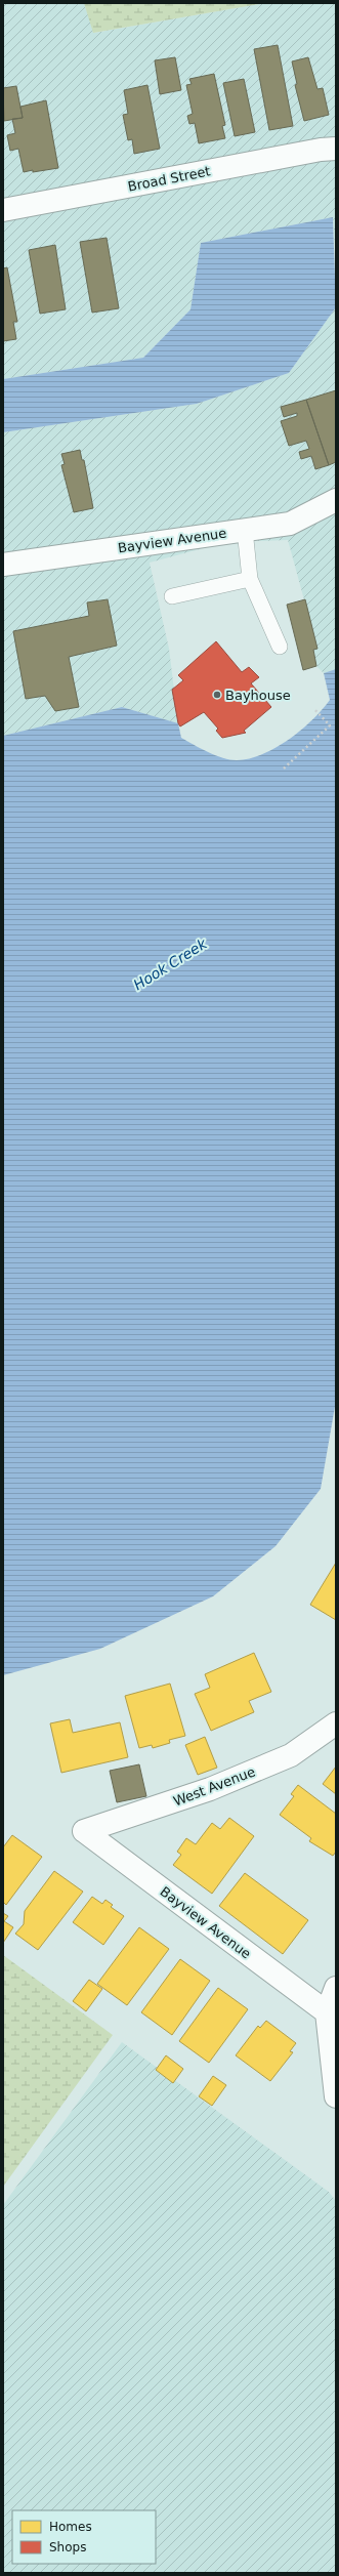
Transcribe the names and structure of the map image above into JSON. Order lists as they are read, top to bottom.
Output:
{
  "streets": {
    "street": ["Broad Street", "Bayview Avenue", "West Avenue"]
  },
  "crossings": [
    ["Bayview Avenue", "West Avenue"]
  ],
  "water": ["Hook Creek"],
  "places": ["Bayhouse"],
  "legend": ["Homes", "Shops"]
}
